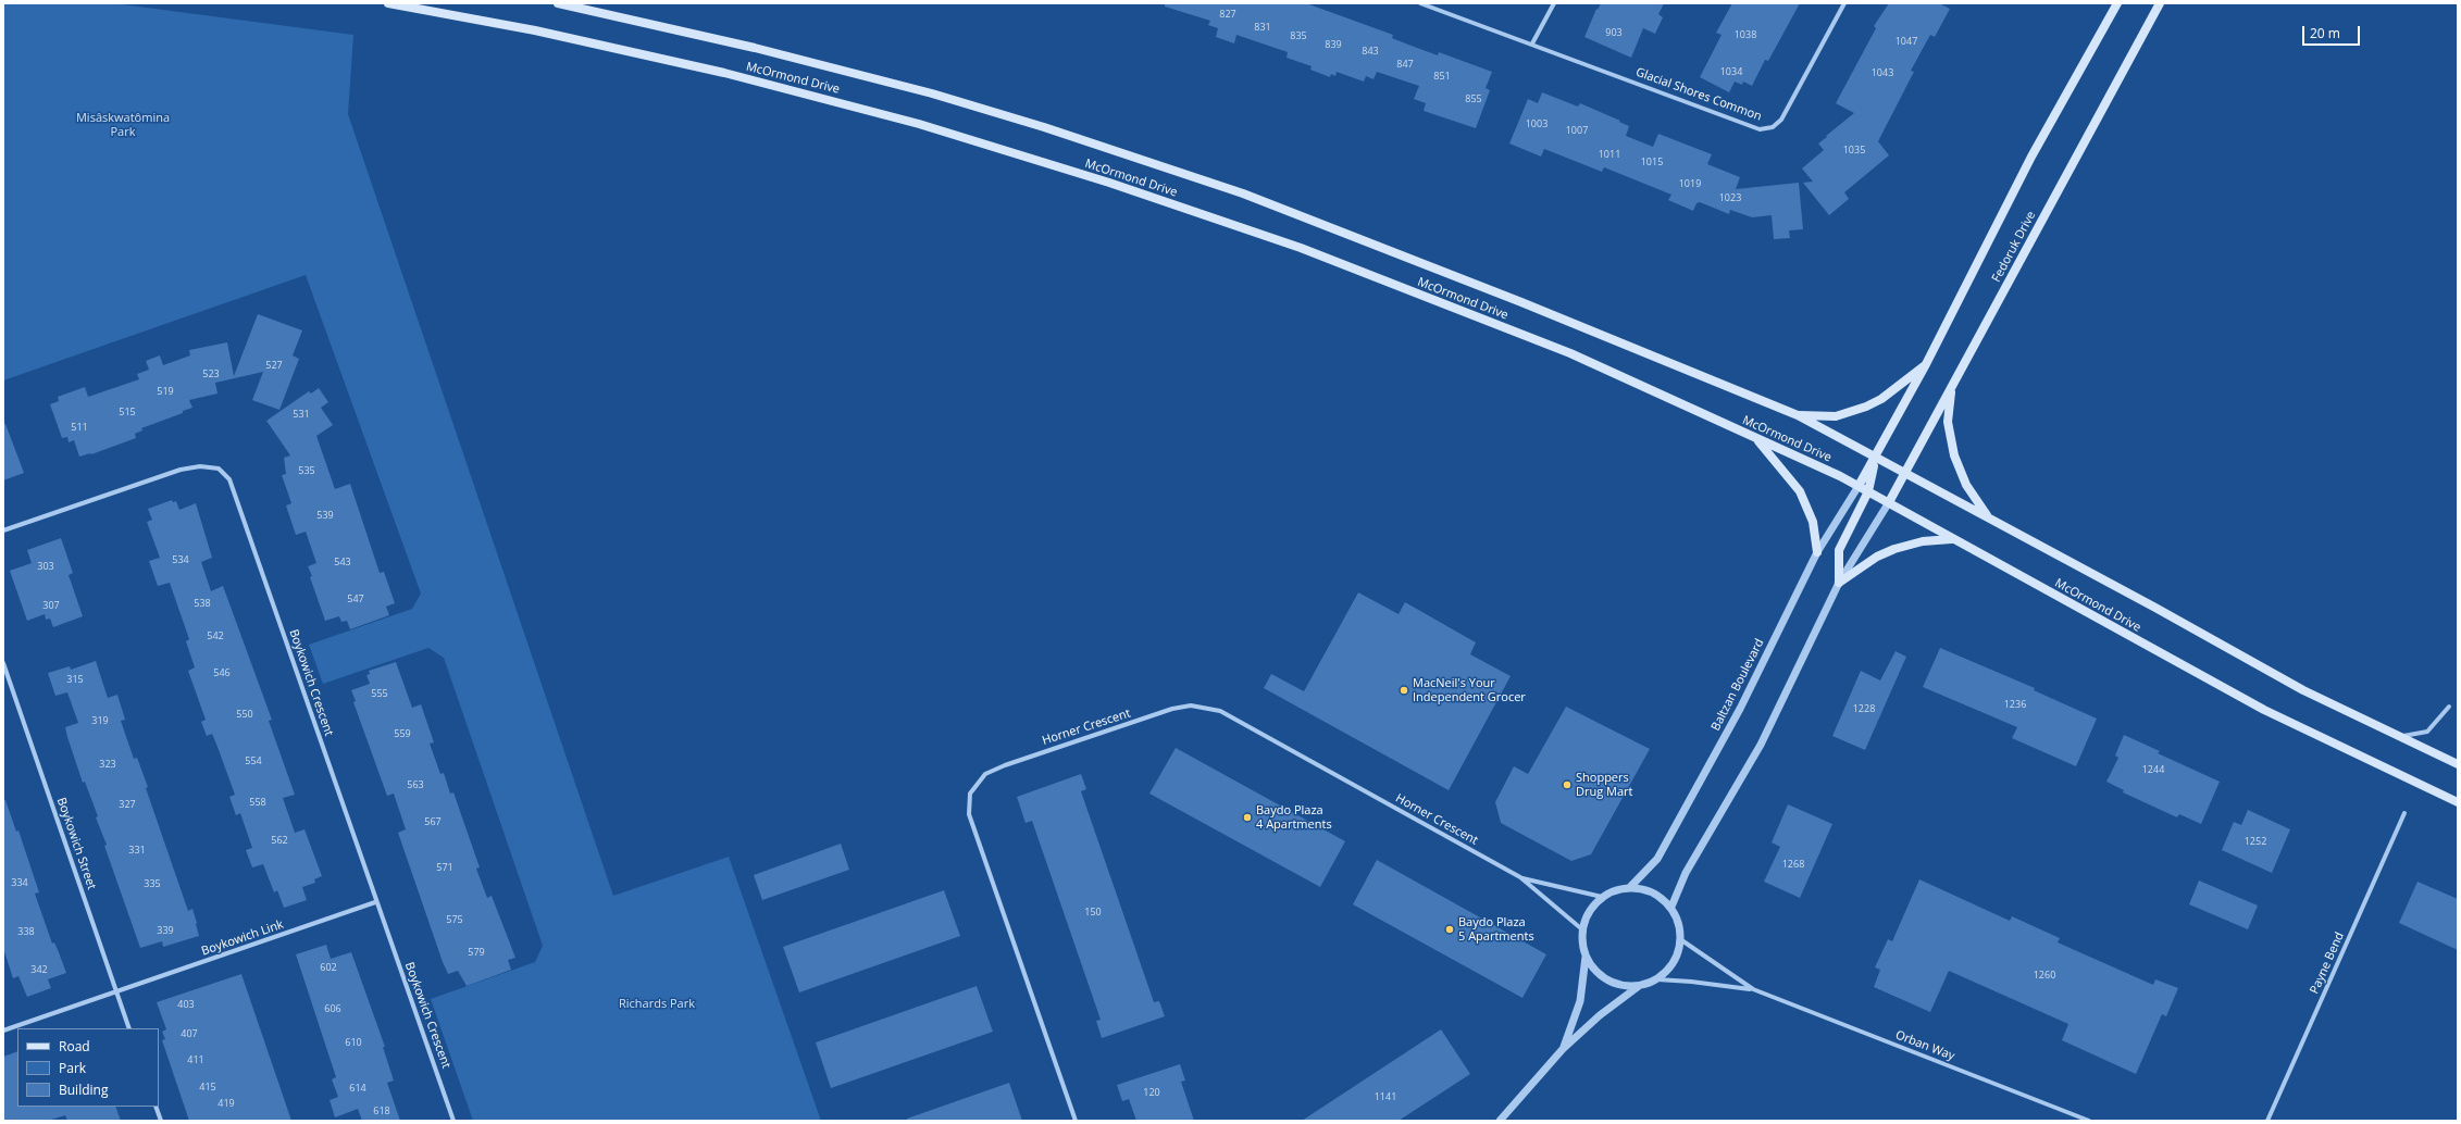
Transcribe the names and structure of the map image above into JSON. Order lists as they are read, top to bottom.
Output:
{
  "streets": {
    "main road": ["McOrmond Drive", "Fedoruk Drive"],
    "street": [
      "Glacial Shores Common",
      "Boykowich Crescent",
      "Baltzan Boulevard",
      "Horner Crescent",
      "Boykowich Street",
      "Boykowich Link",
      "Payne Bend",
      "Orban Way"
    ]
  },
  "crossings": [
    ["McOrmond Drive", "Fedoruk Drive"],
    ["McOrmond Drive", "Baltzan Boulevard"],
    ["Fedoruk Drive", "Baltzan Boulevard"],
    ["Boykowich Crescent", "Boykowich Link"],
    ["Baltzan Boulevard", "Horner Crescent"],
    ["Baltzan Boulevard", "Orban Way"],
    ["Horner Crescent", "Orban Way"],
    ["Boykowich Street", "Boykowich Link"]
  ],
  "parks": ["Misâskwatômina Park", "Richards Park"],
  "places": [
    "MacNeil's Your Independent Grocer",
    "Shoppers Drug Mart",
    "Baydo Plaza 4 Apartments",
    "Baydo Plaza 5 Apartments"
  ],
  "house_numbers": [
    "827",
    "831",
    "903",
    "1038",
    "835",
    "1047",
    "839",
    "843",
    "847",
    "1034",
    "1043",
    "851",
    "855",
    "1003",
    "1007",
    "1035",
    "1011",
    "1015",
    "1019",
    "1023",
    "527",
    "523",
    "519",
    "515",
    "531",
    "511",
    "535",
    "539",
    "534",
    "543",
    "303",
    "547",
    "538",
    "307",
    "542",
    "546",
    "315",
    "555",
    "1236",
    "1228",
    "550",
    "319",
    "559",
    "554",
    "323",
    "1244",
    "563",
    "558",
    "327",
    "567",
    "562",
    "1252",
    "331",
    "1268",
    "571",
    "334",
    "335",
    "150",
    "575",
    "339",
    "338",
    "579",
    "602",
    "342",
    "1260",
    "403",
    "606",
    "407",
    "610",
    "411",
    "415",
    "614",
    "120",
    "1141",
    "419",
    "618"
  ],
  "legend": ["Road", "Park", "Building"],
  "scale_bar": "20 m"
}
